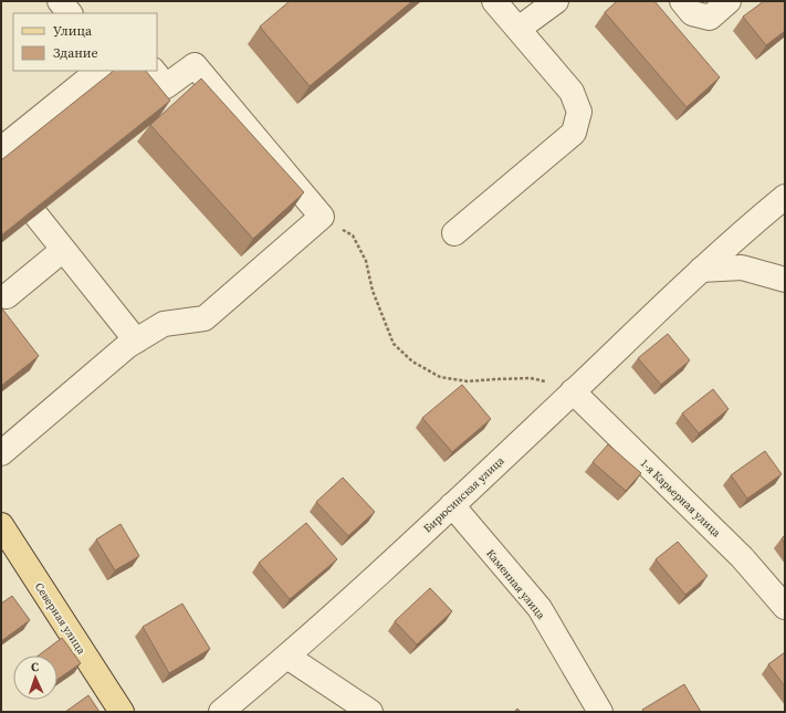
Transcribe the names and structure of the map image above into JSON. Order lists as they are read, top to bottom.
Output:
{
  "streets": {
    "main road": ["Северная улица"],
    "street": ["Бирюсинская улица", "1-я Карьерная улица", "Каменная улица"]
  },
  "crossings": [
    ["Бирюсинская улица", "1-я Карьерная улица"],
    ["Бирюсинская улица", "Каменная улица"]
  ],
  "legend": ["Улица", "Здание"],
  "north": "top"
}
